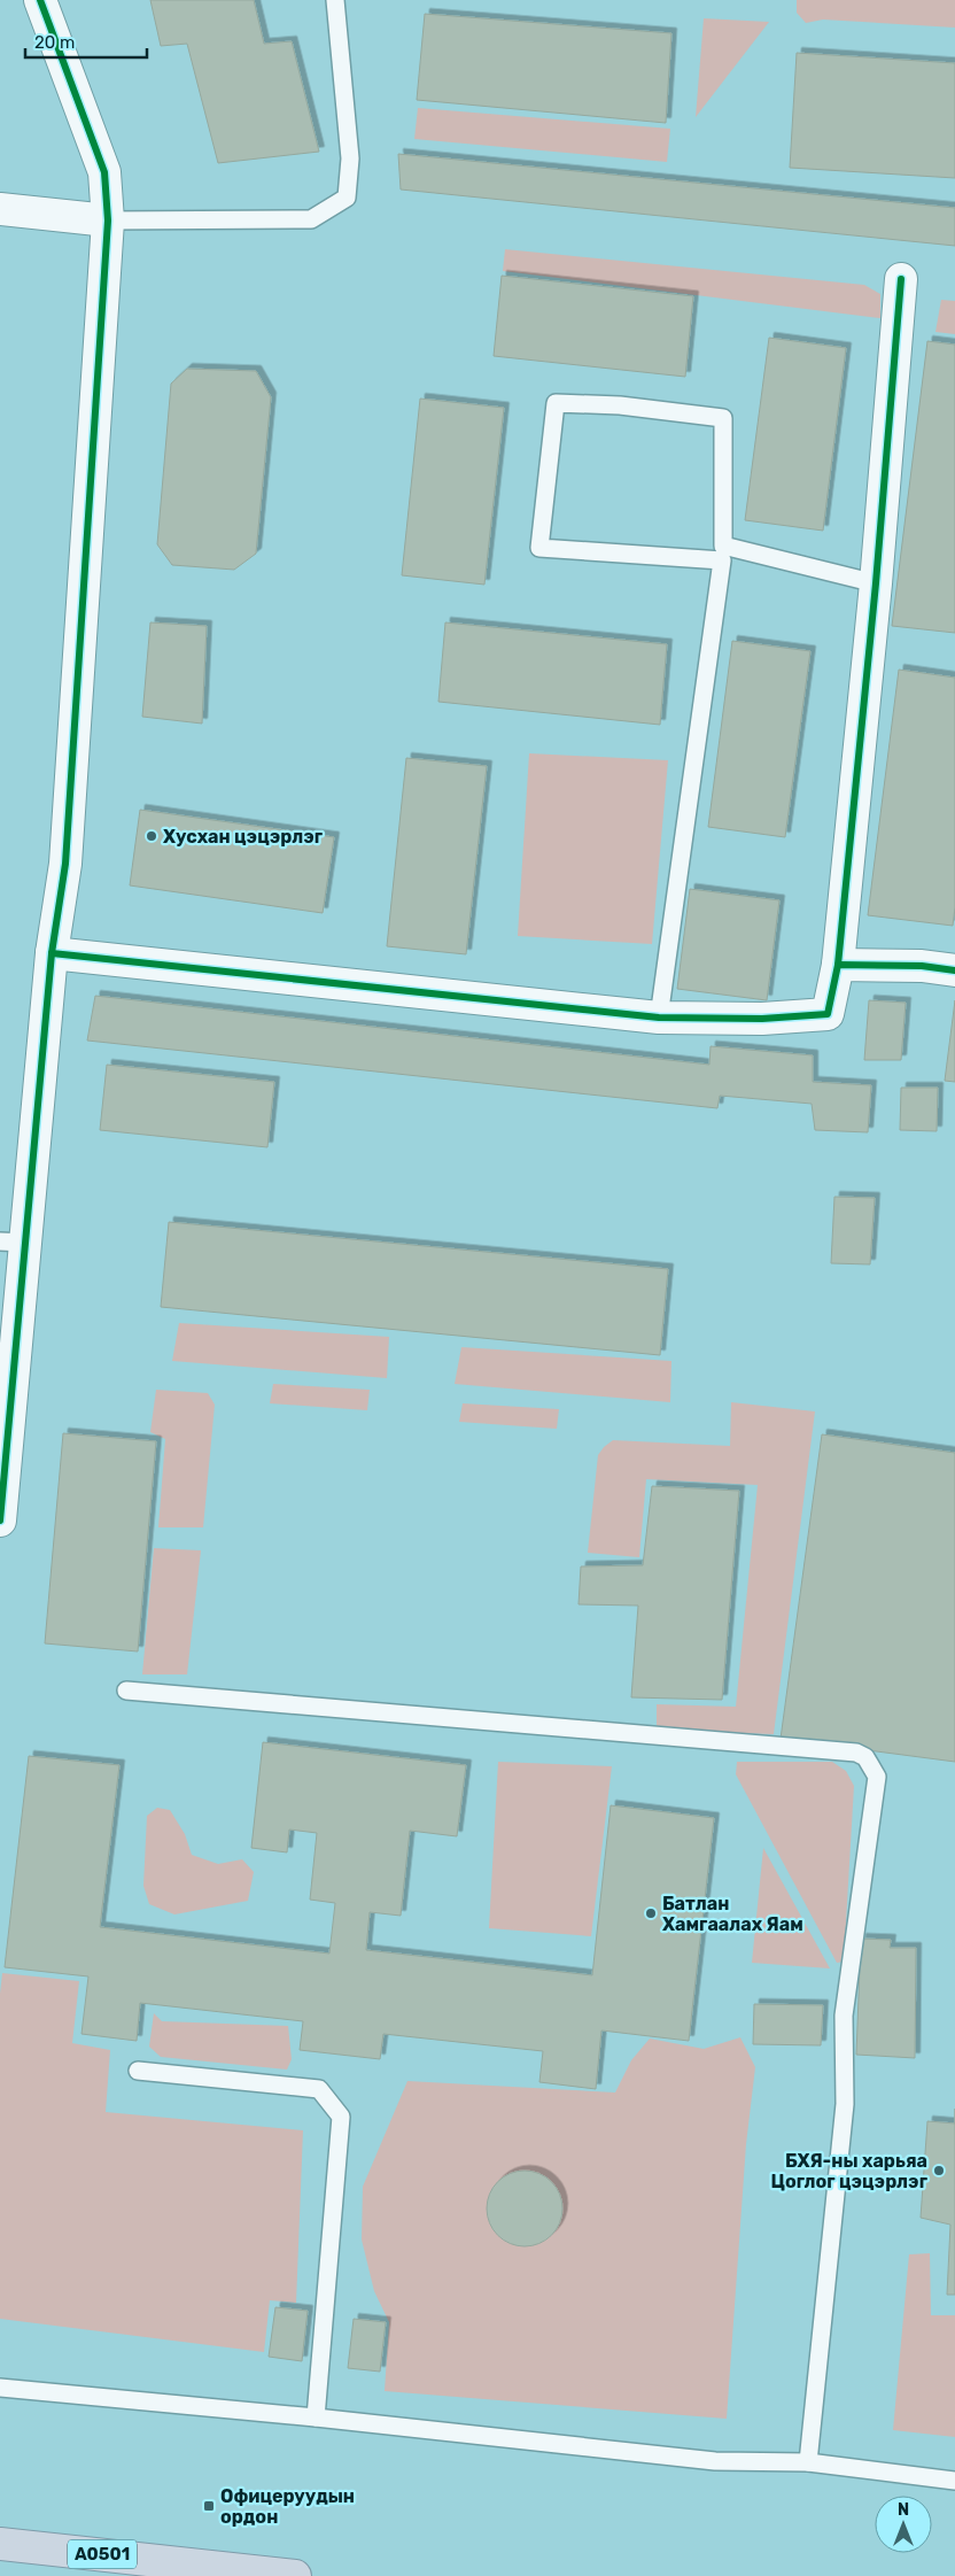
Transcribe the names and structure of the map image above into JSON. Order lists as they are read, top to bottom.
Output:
{
  "streets": {
    "highway": ["A0501"]
  },
  "places": {
    "other": ["Хусхан цэцэрлэг", "Батлан Хамгаалах Яам", "БХЯ-ны харьяа Цоглог цэцэрлэг"],
    "transit": ["Офицеруудын ордон"]
  },
  "scale_bar": "20 m",
  "north": "top"
}
